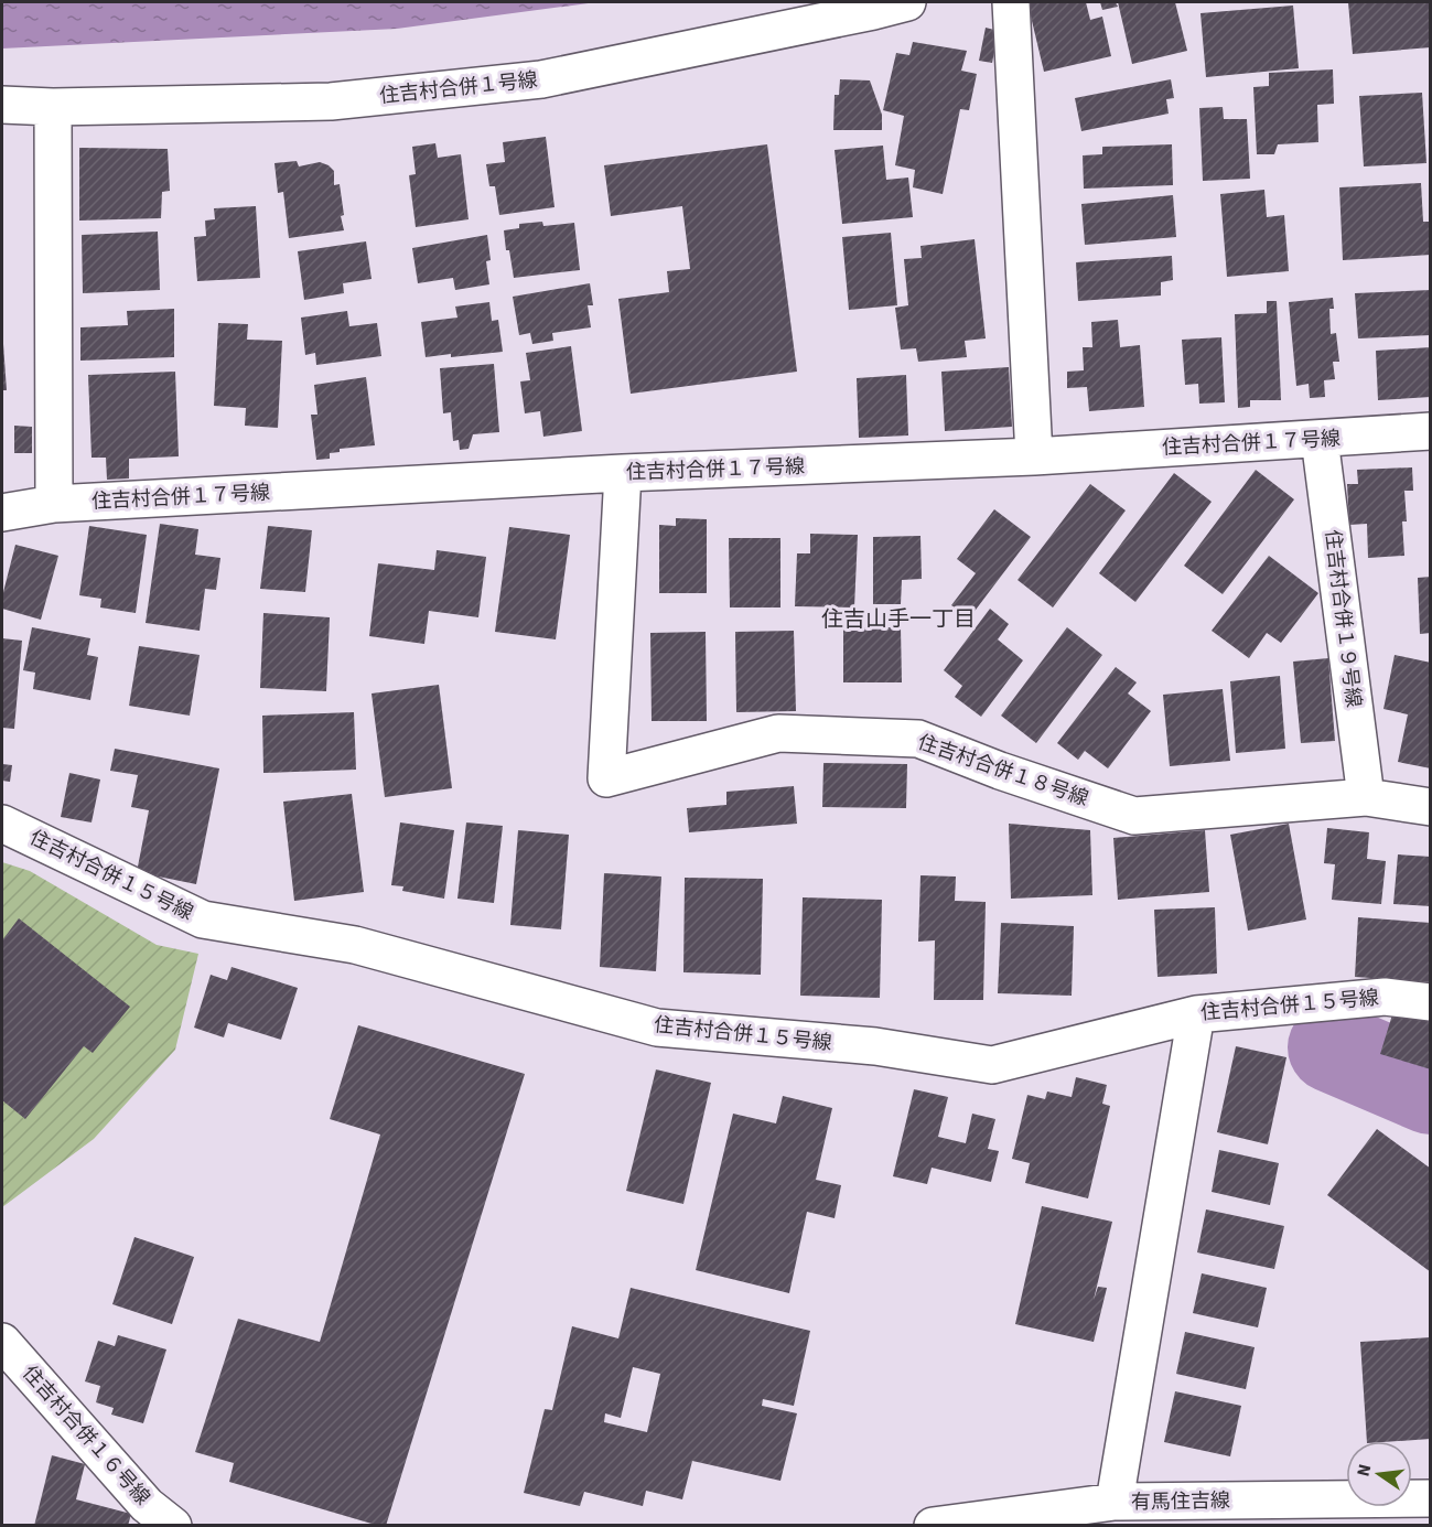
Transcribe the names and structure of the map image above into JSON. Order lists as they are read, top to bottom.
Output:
{
  "streets": {
    "street": [
      "住吉村合併１号線",
      "住吉村合併１７号線",
      "住吉村合併１９号線",
      "住吉村合併１８号線",
      "住吉村合併１５号線",
      "住吉村合併１６号線",
      "有馬住吉線"
    ]
  },
  "crossings": [
    ["住吉村合併１７号線", "住吉村合併１９号線"],
    ["住吉村合併１７号線", "住吉村合併１８号線"],
    ["住吉村合併１９号線", "住吉村合併１８号線"]
  ],
  "districts": ["住吉山手一丁目"],
  "north": "left"
}
